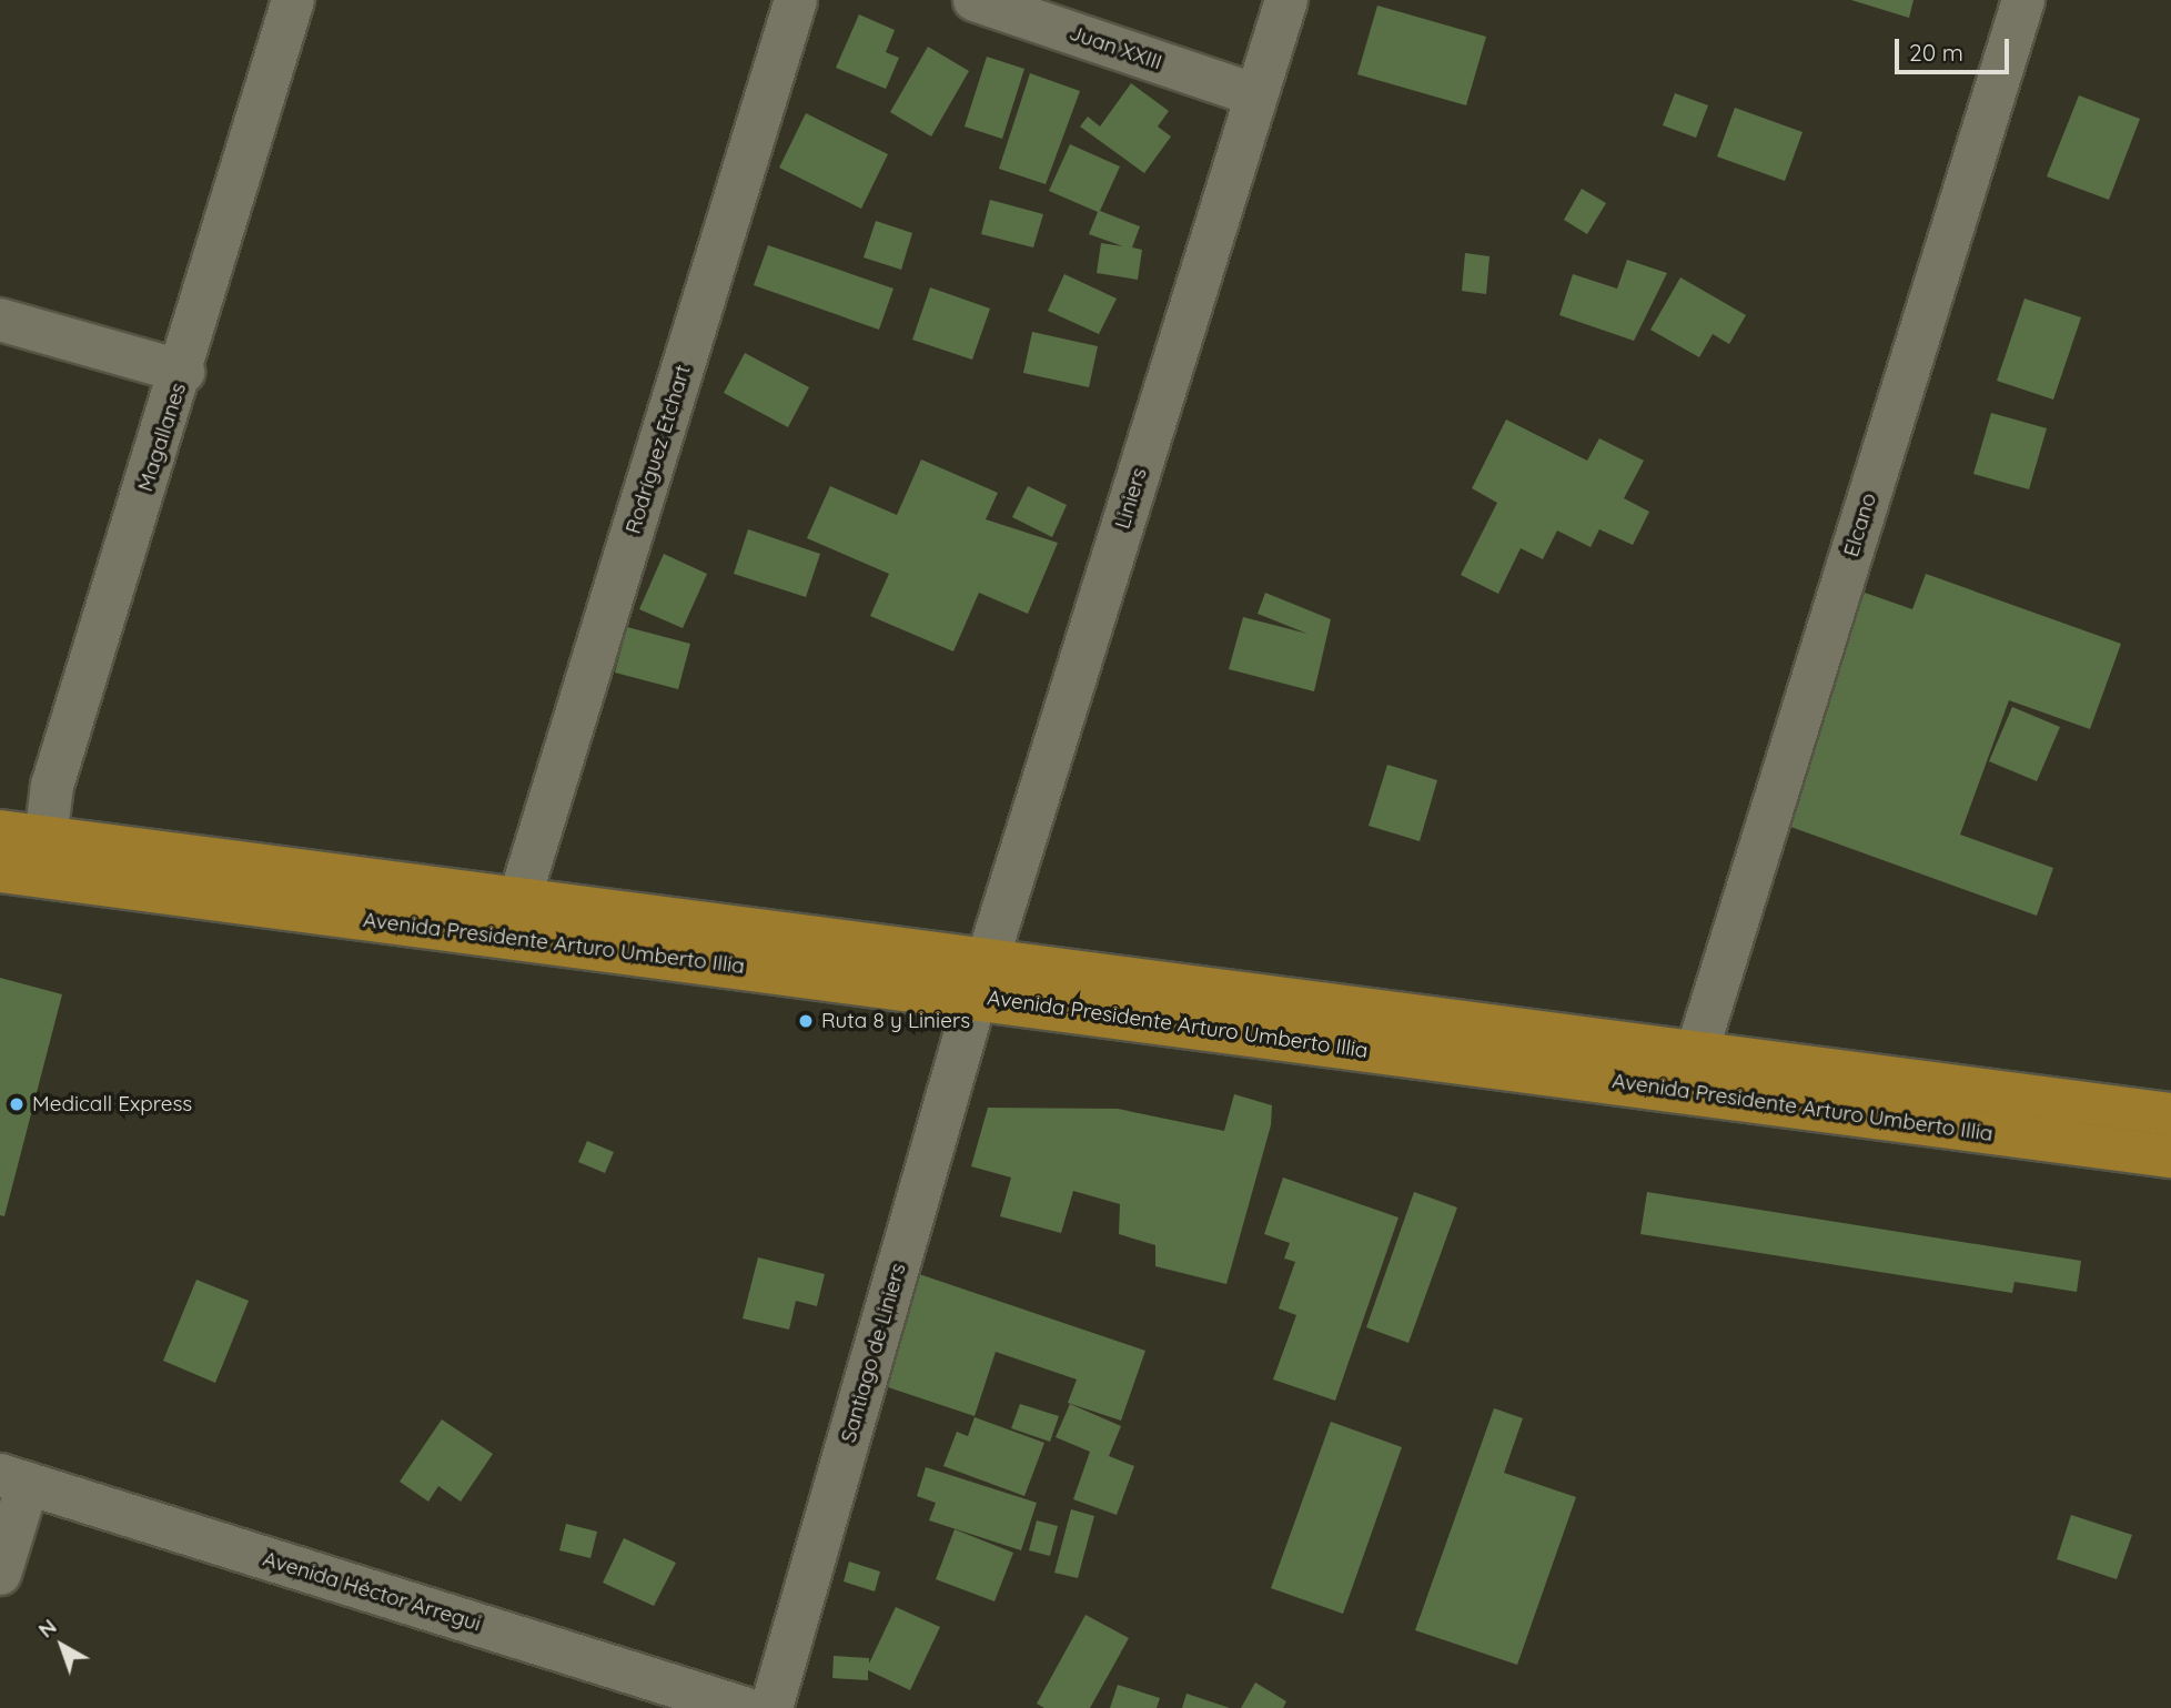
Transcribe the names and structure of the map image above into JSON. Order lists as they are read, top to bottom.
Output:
{
  "streets": {
    "main road": ["Avenida Presidente Arturo Umberto Illia"],
    "street": [
      "Juan XXIII",
      "Magallanes",
      "Rodríguez Etchart",
      "Liniers",
      "Elcano",
      "Santiago de Liniers",
      "Avenida Héctor Arregui"
    ]
  },
  "crossings": [
    ["Juan XXIII", "Liniers"],
    ["Magallanes", "Avenida Presidente Arturo Umberto Illia"],
    ["Rodríguez Etchart", "Avenida Presidente Arturo Umberto Illia"],
    ["Liniers", "Avenida Presidente Arturo Umberto Illia"],
    ["Liniers", "Santiago de Liniers"],
    ["Elcano", "Avenida Presidente Arturo Umberto Illia"],
    ["Avenida Presidente Arturo Umberto Illia", "Santiago de Liniers"]
  ],
  "places": ["Ruta 8 y Liniers", "Medicall Express"],
  "scale_bar": "20 m",
  "north": "top left"
}
